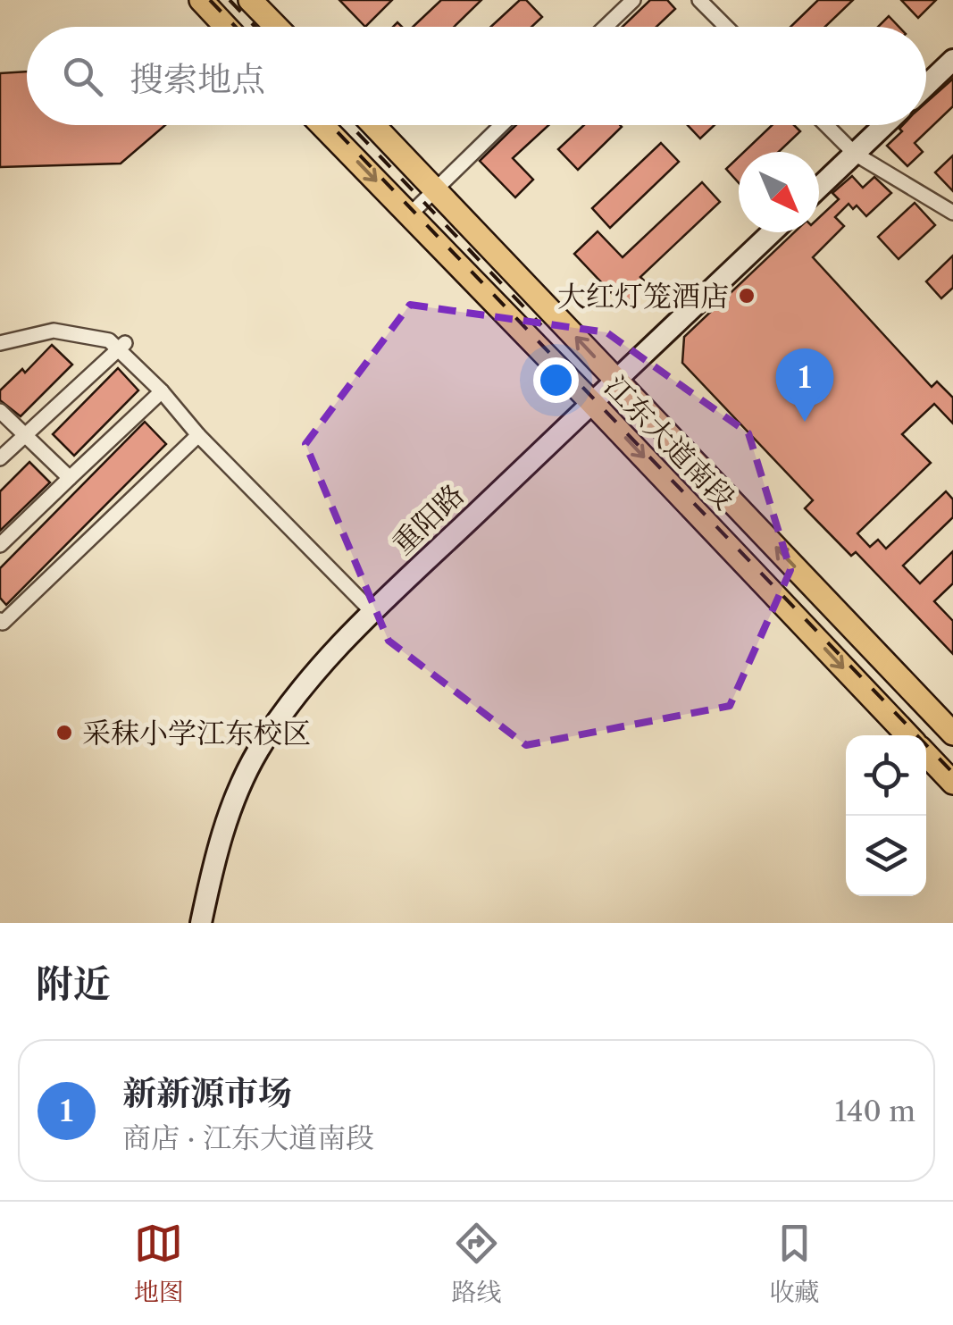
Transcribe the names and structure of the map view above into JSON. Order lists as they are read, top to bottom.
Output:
{
  "streets": {
    "main road": ["江东大道南段"],
    "street": ["重阳路"]
  },
  "crossings": [
    ["江东大道南段", "重阳路"]
  ],
  "places": ["大红灯笼酒店", "采秣小学江东校区"],
  "north": "bottom right",
  "page": {
    "search": "搜索地点",
    "pins": "1",
    "heading": "附近",
    "list": [
      {
        "mark": "1",
        "name": "新新源市场",
        "note": "商店 · 江东大道南段",
        "value": "140 m"
      }
    ],
    "nav": ["地图", "路线", "收藏"]
  }
}
